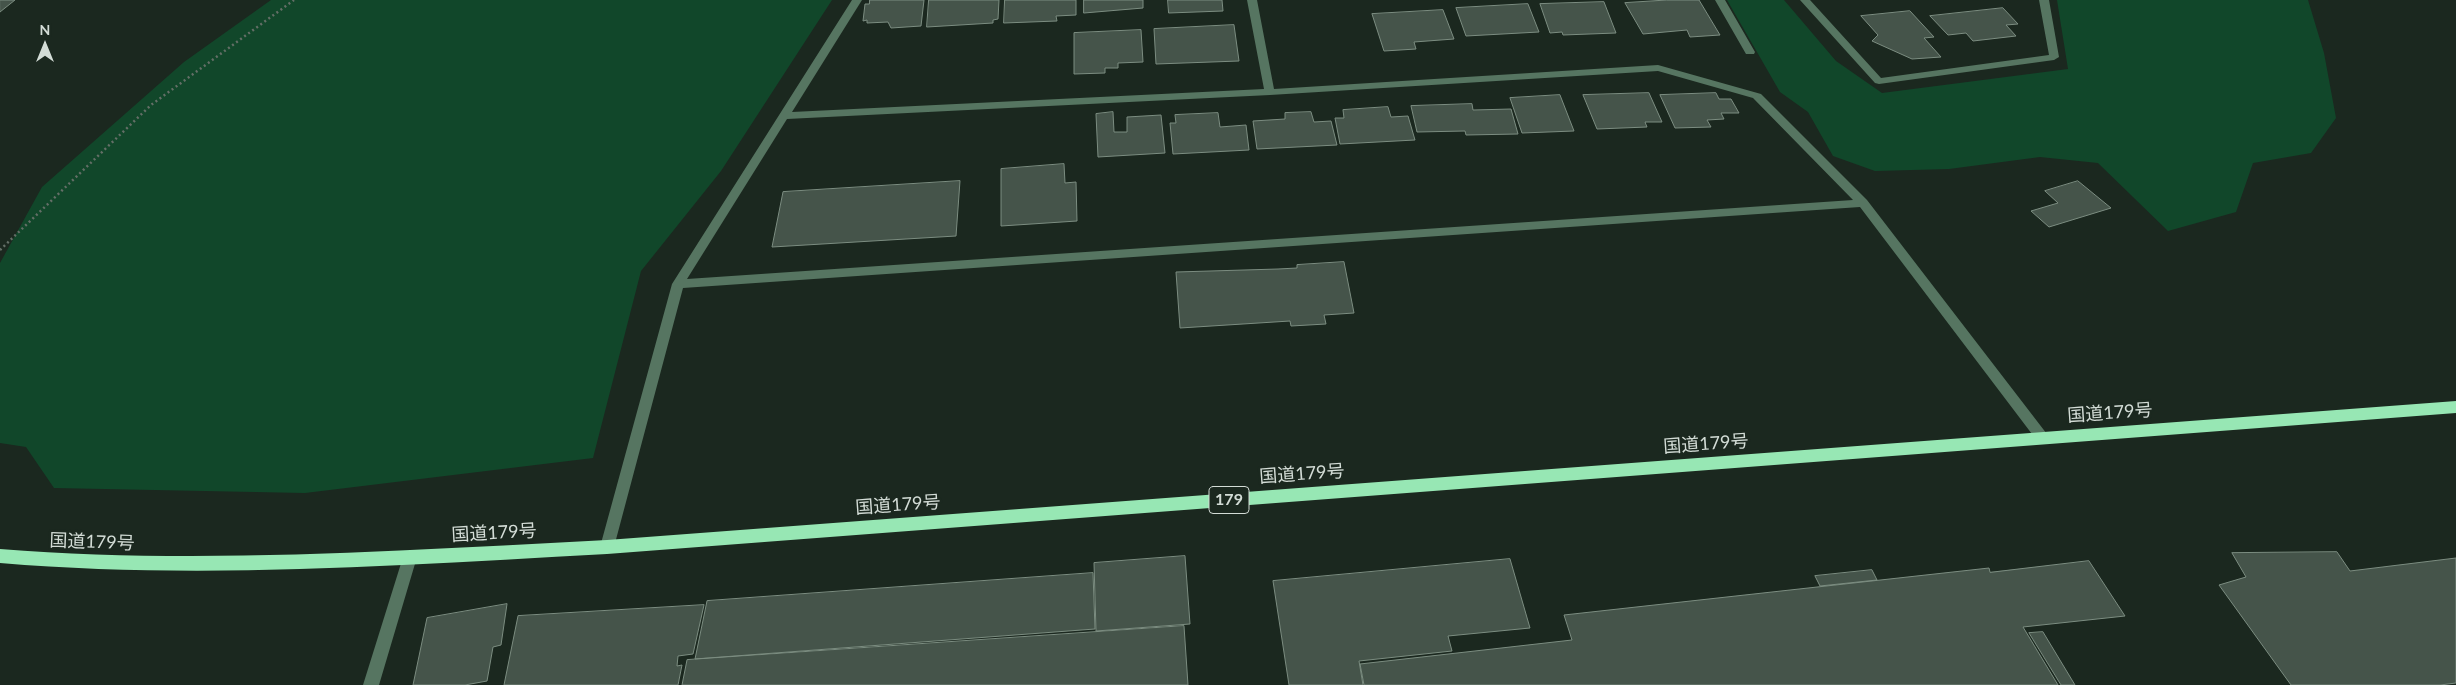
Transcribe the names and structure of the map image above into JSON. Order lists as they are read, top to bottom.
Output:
{
  "streets": {
    "highway": ["国道179号", "179"]
  },
  "north": "top"
}
